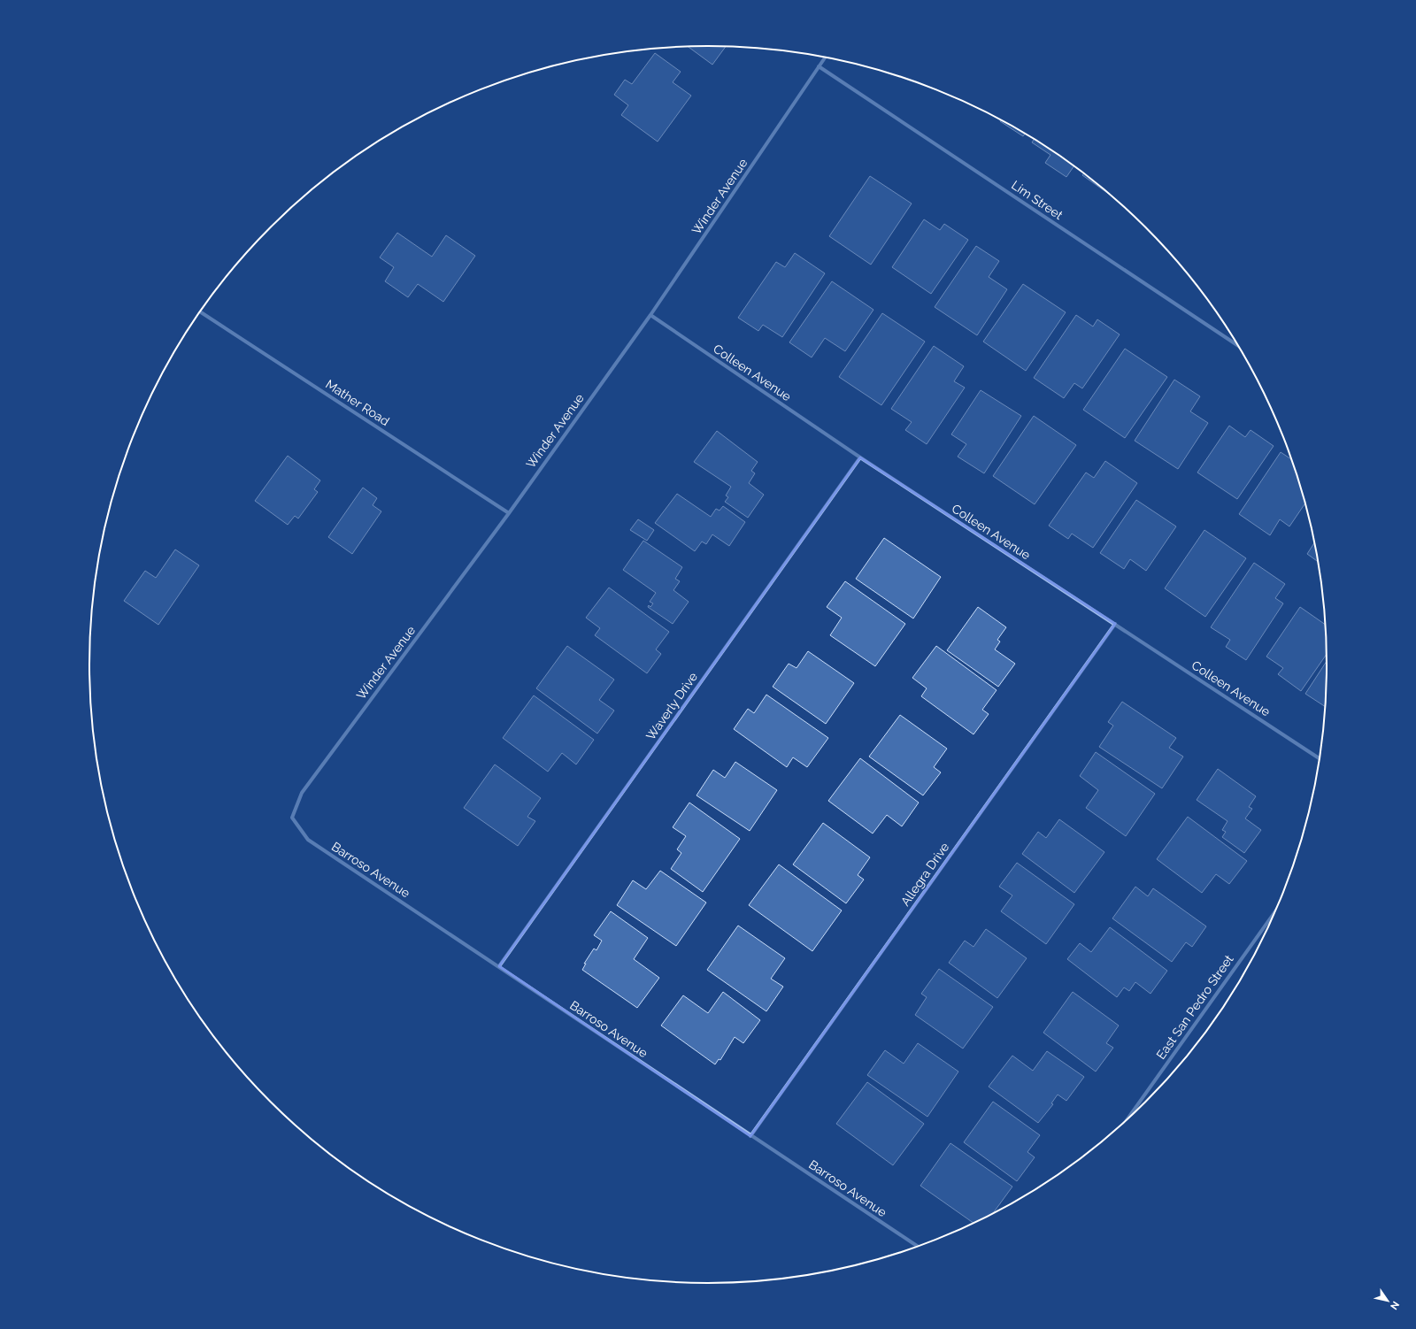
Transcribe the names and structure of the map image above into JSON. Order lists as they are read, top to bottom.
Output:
{
  "streets": {
    "street": [
      "Winder Avenue",
      "Lim Street",
      "Colleen Avenue",
      "Mather Road",
      "Waverly Drive",
      "Barroso Avenue",
      "Allegra Drive",
      "East San Pedro Street"
    ]
  },
  "crossings": [
    ["Winder Avenue", "Lim Street"],
    ["Winder Avenue", "Colleen Avenue"],
    ["Winder Avenue", "Mather Road"],
    ["Winder Avenue", "Barroso Avenue"],
    ["Colleen Avenue", "Waverly Drive"],
    ["Colleen Avenue", "Allegra Drive"],
    ["Waverly Drive", "Barroso Avenue"],
    ["Barroso Avenue", "Allegra Drive"]
  ],
  "north": "bottom right"
}
